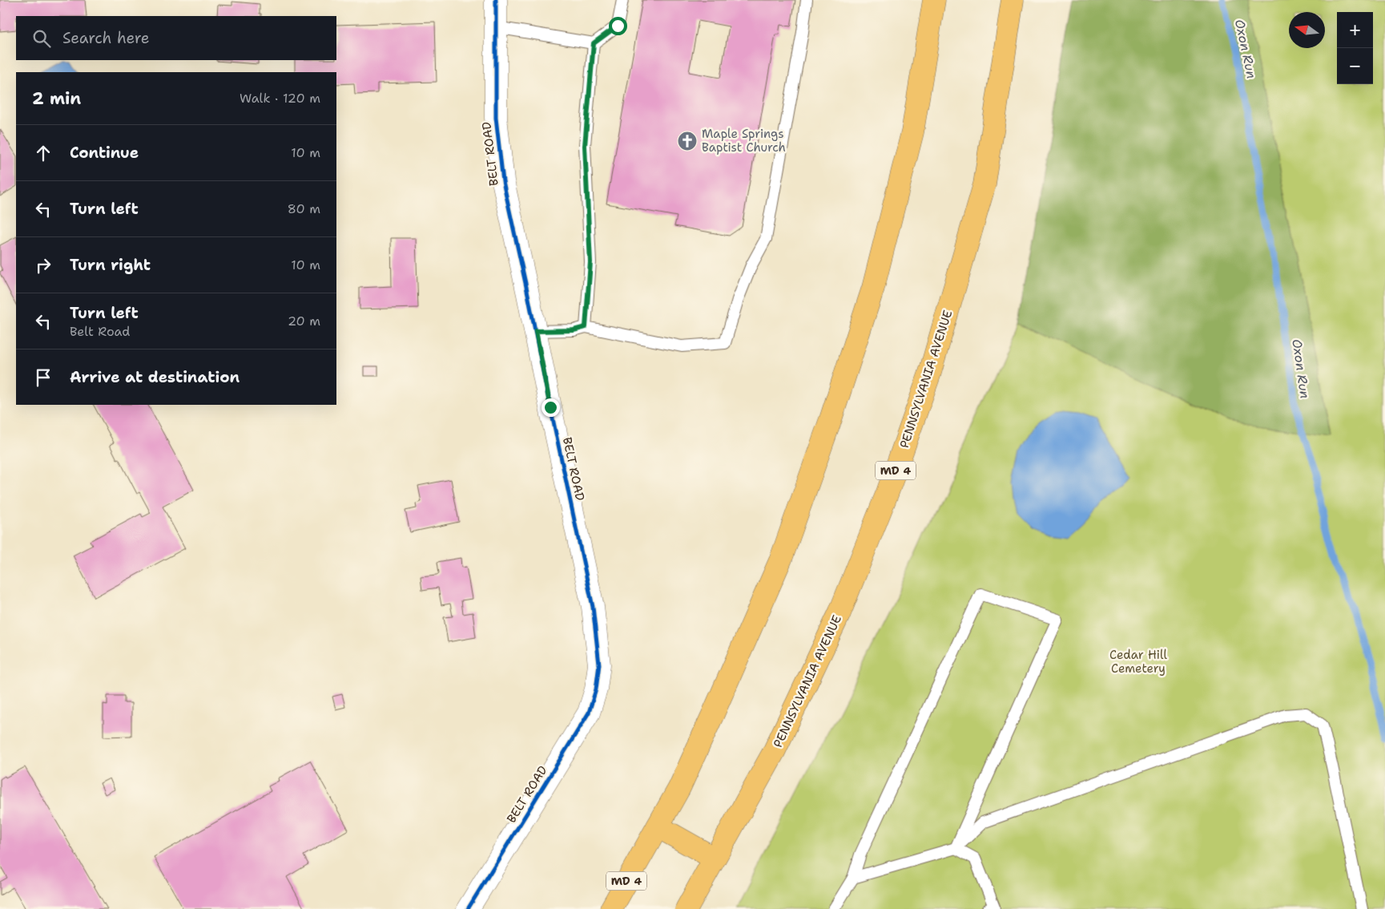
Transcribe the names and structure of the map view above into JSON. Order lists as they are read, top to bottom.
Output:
{
  "streets": {
    "highway": ["PENNSYLVANIA AVENUE", "MD 4"],
    "street": ["BELT ROAD"]
  },
  "water": ["Oxon Run"],
  "parks": ["Cedar Hill Cemetery"],
  "places": {
    "church": ["Maple Springs Baptist Church"]
  },
  "north": "left",
  "page": {
    "map_buttons": ["+", "−"],
    "search": "Search here",
    "heading": ["2 min", "Walk · 120 m"],
    "list": [
      ["Continue", "10 m"],
      ["Turn left", "80 m"],
      ["Turn right", "10 m"],
      ["Turn left", "Belt Road", "20 m"],
      "Arrive at destination"
    ]
  }
}
